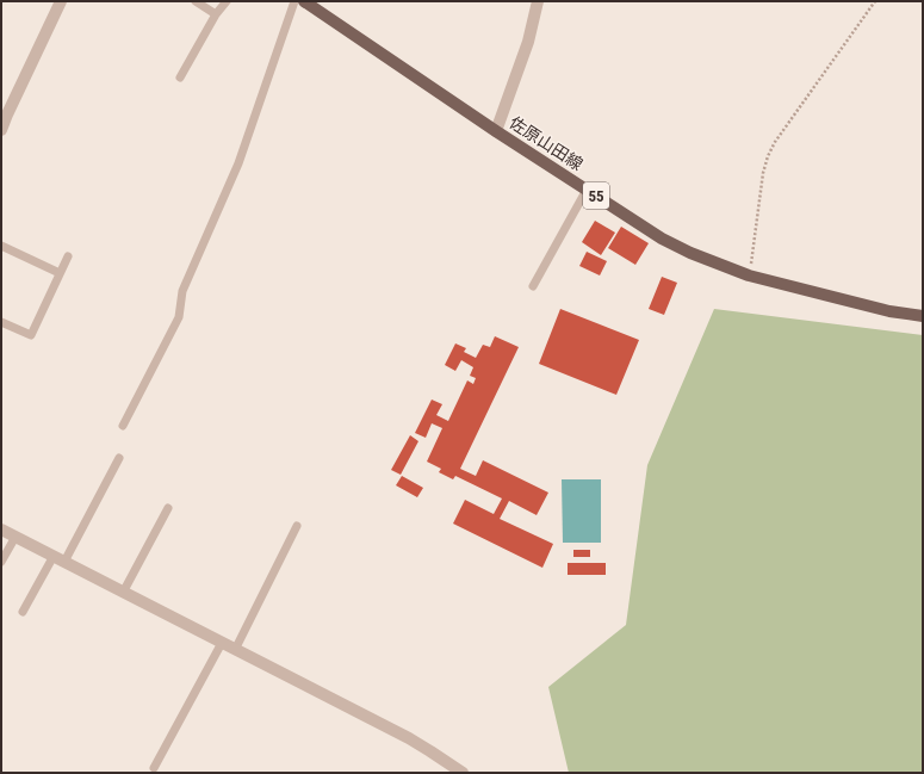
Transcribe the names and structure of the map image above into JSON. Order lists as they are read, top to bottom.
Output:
{
  "streets": {
    "main road": ["佐原山田線", "55"]
  }
}
